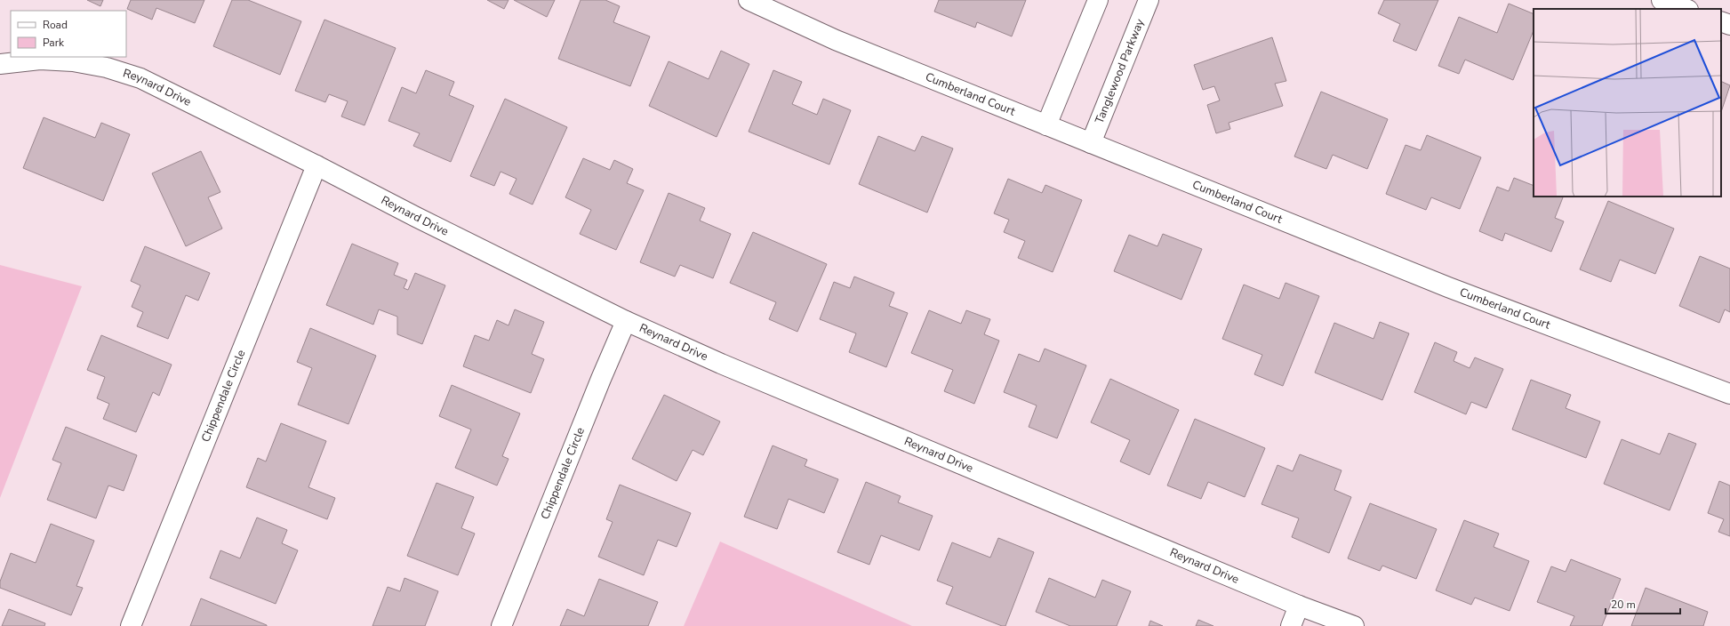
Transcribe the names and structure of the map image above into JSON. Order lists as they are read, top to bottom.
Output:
{
  "streets": {
    "street": [
      "Tanglewood Parkway",
      "Reynard Drive",
      "Cumberland Court",
      "Chippendale Circle"
    ]
  },
  "crossings": [
    ["Tanglewood Parkway", "Cumberland Court"],
    ["Reynard Drive", "Chippendale Circle"]
  ],
  "legend": ["Road", "Park"],
  "scale_bar": "20 m"
}
